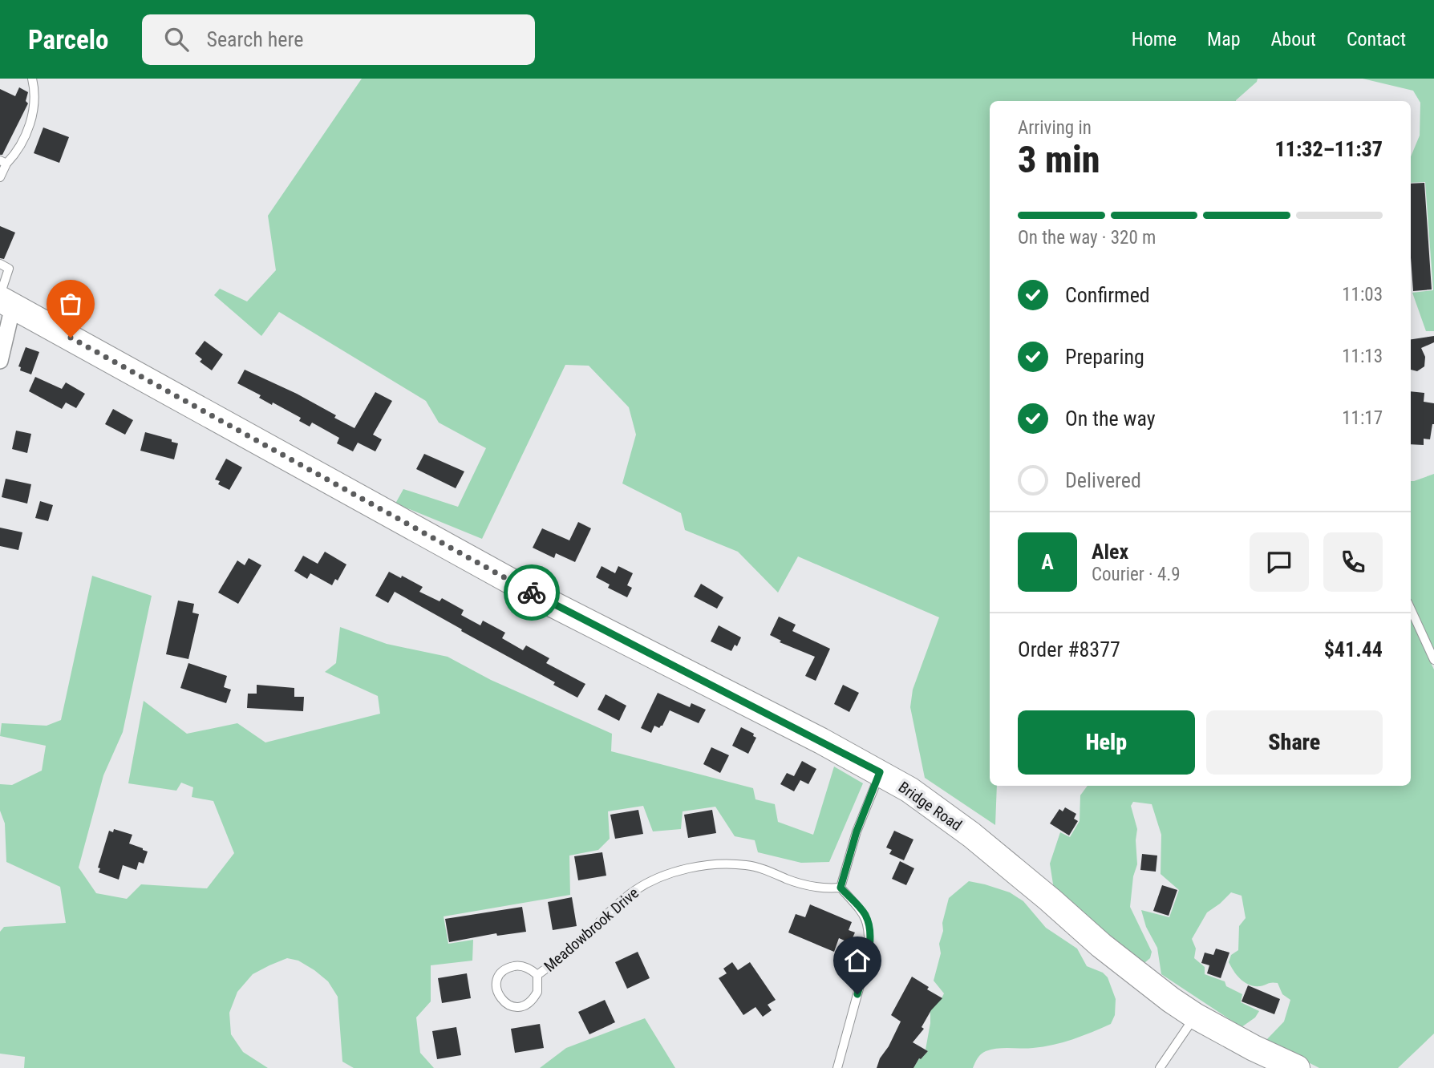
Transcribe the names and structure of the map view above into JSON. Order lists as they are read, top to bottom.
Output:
{
  "streets": {
    "main road": ["Bridge Road"],
    "lane": ["Meadowbrook Drive"]
  },
  "page": {
    "header": "Parcelo",
    "search": "Search here",
    "nav": [
      "Home",
      "Map",
      "About",
      "Contact"
    ],
    "heading": ["3 min", "Arriving in", "11:32–11:37"],
    "panel": [
      "Alex",
      "Courier · 4.9",
      "Order #8377",
      "$41.44"
    ],
    "bar": "On the way · 320 m",
    "list": [
      ["Confirmed", "11:03"],
      ["Preparing", "11:13"],
      ["On the way", "11:17"],
      "Delivered"
    ],
    "round": "A",
    "buttons": ["Help", "Share"]
  }
}
